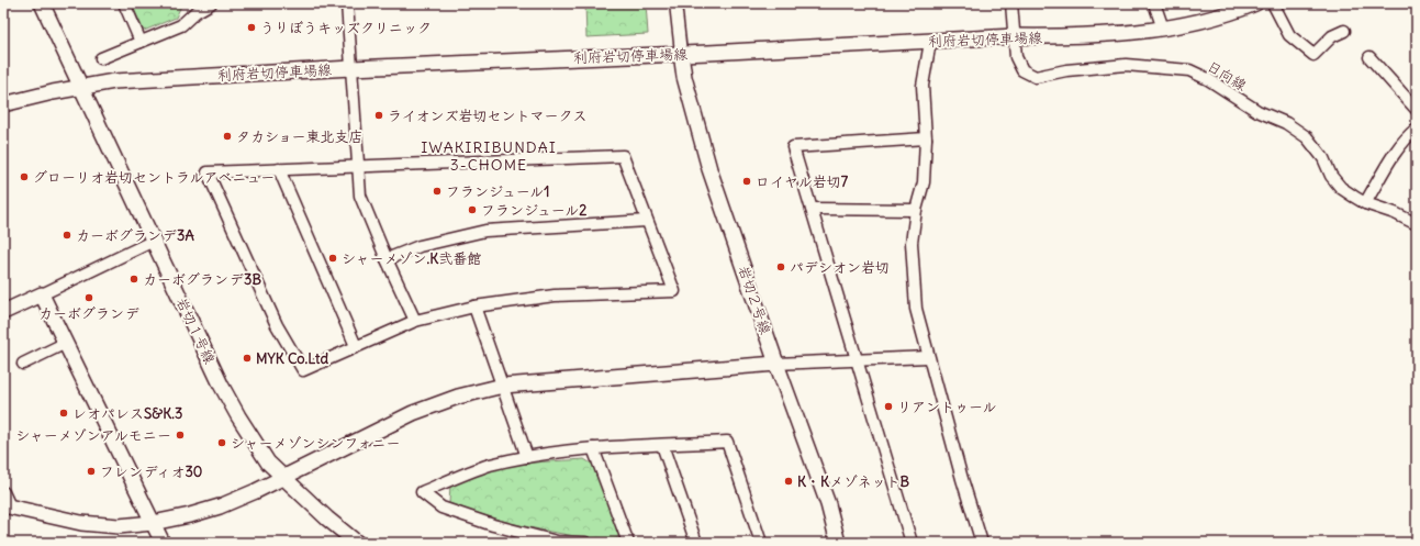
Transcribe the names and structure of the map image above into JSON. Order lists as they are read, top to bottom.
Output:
{
  "streets": {
    "street": [
      "利府岩切停車場線",
      "日向線",
      "岩切２号線",
      "岩切１号線"
    ]
  },
  "crossings": [
    ["利府岩切停車場線", "日向線"],
    ["利府岩切停車場線", "岩切２号線"],
    ["利府岩切停車場線", "岩切１号線"]
  ],
  "districts": ["IWAKIRIBUNDAI 3-CHOME"],
  "places": [
    "うりぼうキッズクリニック",
    "ライオンズ岩切セントマークス",
    "タカショー東北支店",
    "グローリオ岩切セントラルアベニュー",
    "ロイヤル岩切7",
    "フランジュール1",
    "フランジュール2",
    "カーボグランデ3A",
    "シャーメゾン.K弐番館",
    "パデシオン岩切",
    "カーボグランデ3B",
    "カーボグランデ",
    "MYK Co.Ltd",
    "リアントゥール",
    "レオパレスS&K.3",
    "シャーメゾンアルモニー",
    "シャーメゾンシンフォニー",
    "フレンディオ30",
    "K・KメゾネットB"
  ]
}
